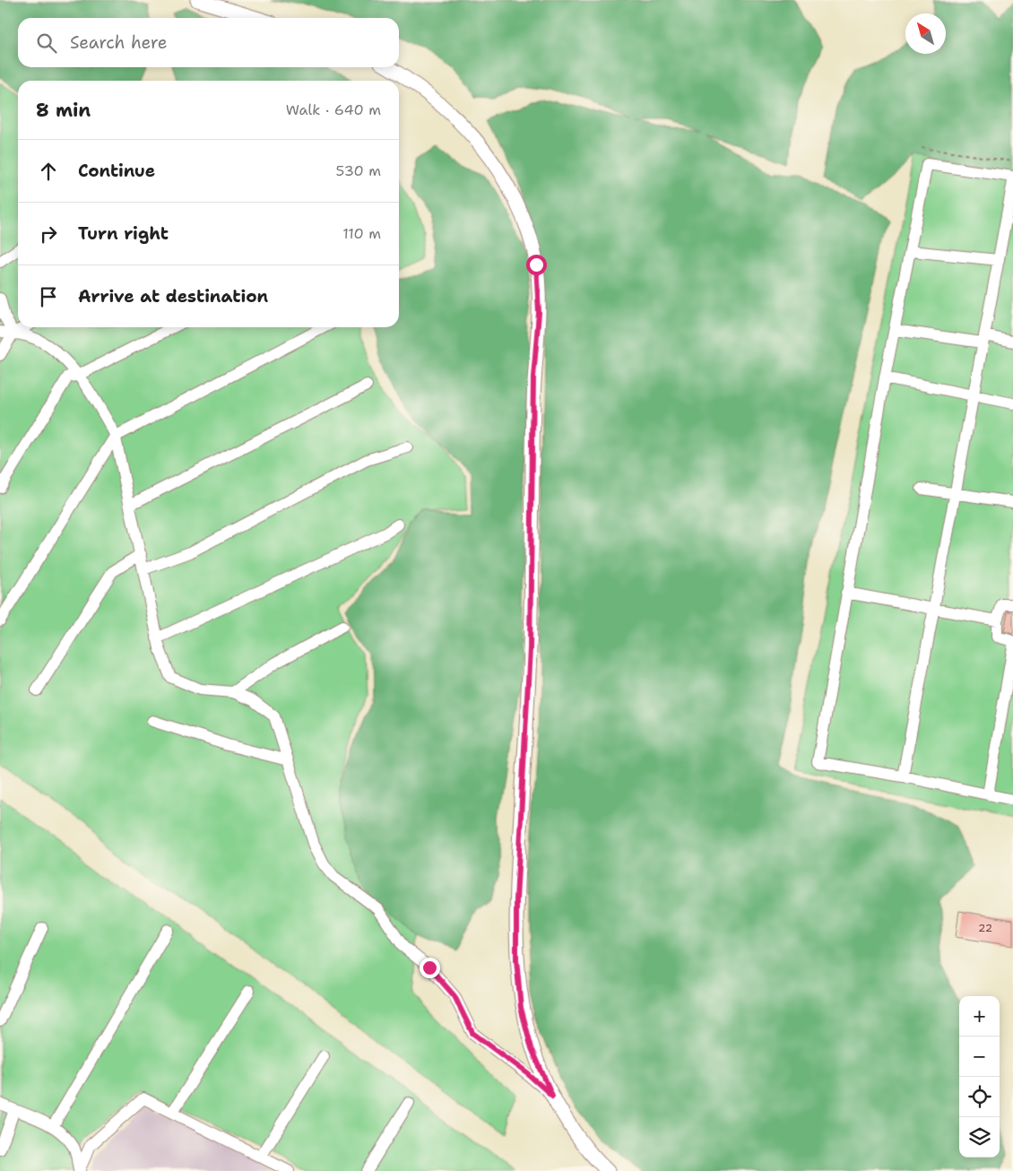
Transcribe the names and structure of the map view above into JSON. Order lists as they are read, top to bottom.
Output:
{
  "house_numbers": ["22"],
  "north": "top left",
  "page": {
    "search": "Search here",
    "heading": ["8 min", "Walk · 640 m"],
    "list": [
      ["Continue", "530 m"],
      ["Turn right", "110 m"],
      "Arrive at destination"
    ],
    "map_buttons": ["+", "−"]
  }
}
